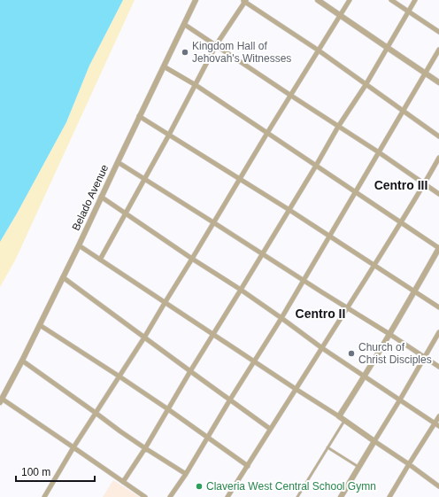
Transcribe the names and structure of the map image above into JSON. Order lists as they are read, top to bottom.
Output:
{
  "streets": {
    "street": ["Belado Avenue"]
  },
  "districts": ["Centro III", "Centro II"],
  "places": ["Kingdom Hall of Jehovah's Witnesses", "Church of Christ Disciples", "Claveria West Central School Gymn"],
  "scale_bar": "100 m"
}
